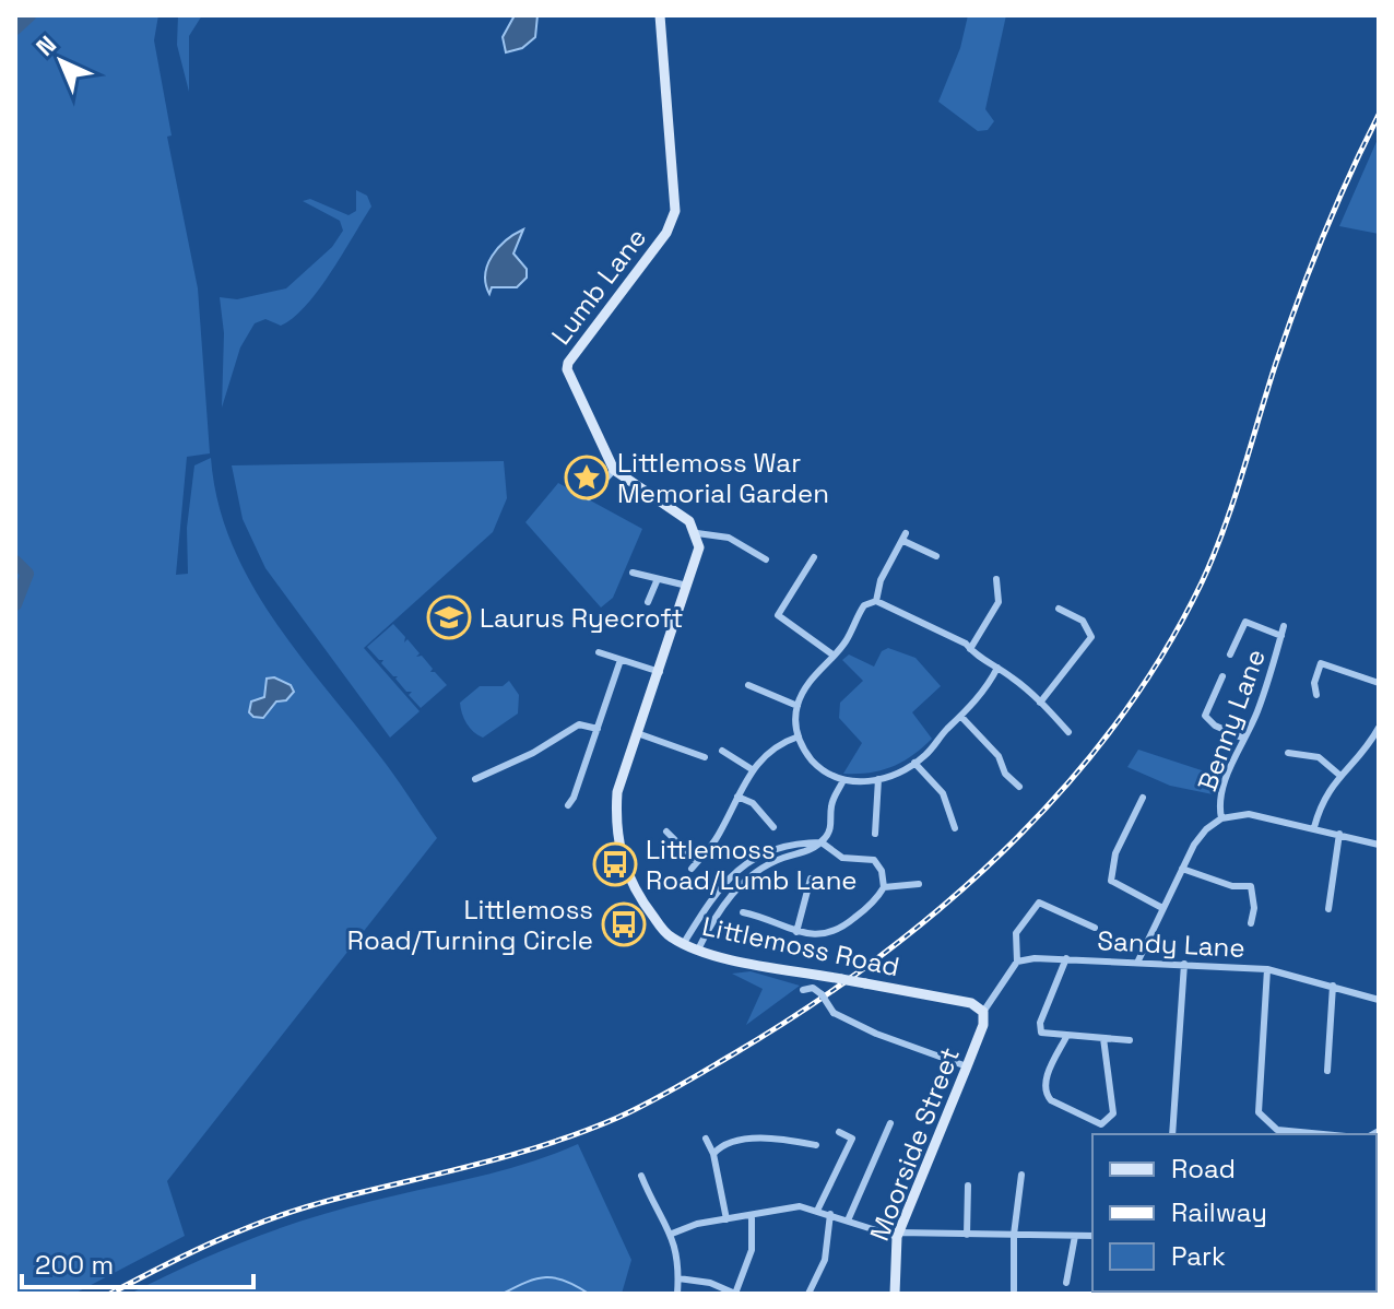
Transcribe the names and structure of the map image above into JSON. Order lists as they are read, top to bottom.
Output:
{
  "streets": {
    "street": [
      "Lumb Lane",
      "Benny Lane",
      "Sandy Lane",
      "Littlemoss Road",
      "Moorside Street"
    ]
  },
  "crossings": [
    ["Benny Lane", "Sandy Lane"],
    ["Littlemoss Road", "Moorside Street"]
  ],
  "places": {
    "place": ["Littlemoss War Memorial Garden"],
    "school or university": ["Laurus Ryecroft"],
    "bus stop": ["Littlemoss Road/Lumb Lane", "Littlemoss Road/Turning Circle"]
  },
  "legend": ["Road", "Railway", "Park"],
  "scale_bar": "200 m",
  "north": "top left"
}
